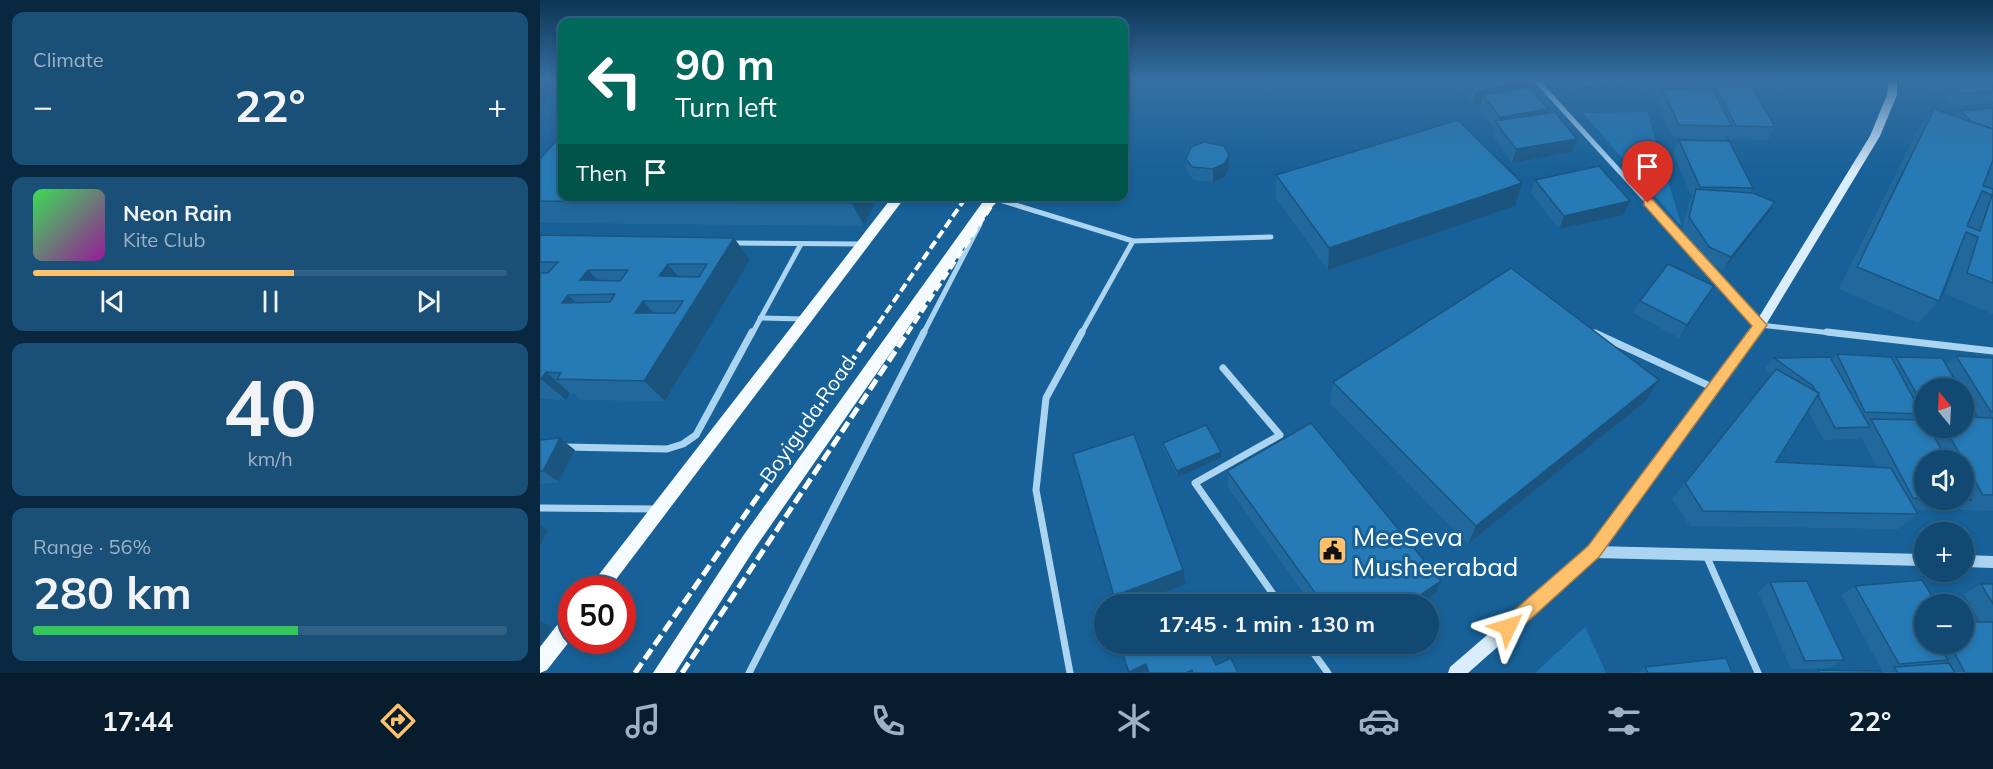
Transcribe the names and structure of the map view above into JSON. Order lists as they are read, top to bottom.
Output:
{
  "streets": {
    "main road": ["Boyiguda Road"]
  },
  "places": {
    "public building": ["MeeSeva Musheerabad"]
  },
  "north": "top",
  "page": {
    "tile": [
      "Climate",
      ["40", "km/h"],
      ["Range · 56%", "280 km"]
    ],
    "turn": ["90 m", "Turn left"],
    "heat": ["−", "22°", "+"],
    "then": "Then",
    "song": ["Neon Rain", "Kite Club"],
    "map_buttons": ["+", "−"],
    "limit": "50",
    "trip": "17:45 · 1 min · 130 m",
    "tabs": ["17:44", "22°"]
  }
}
